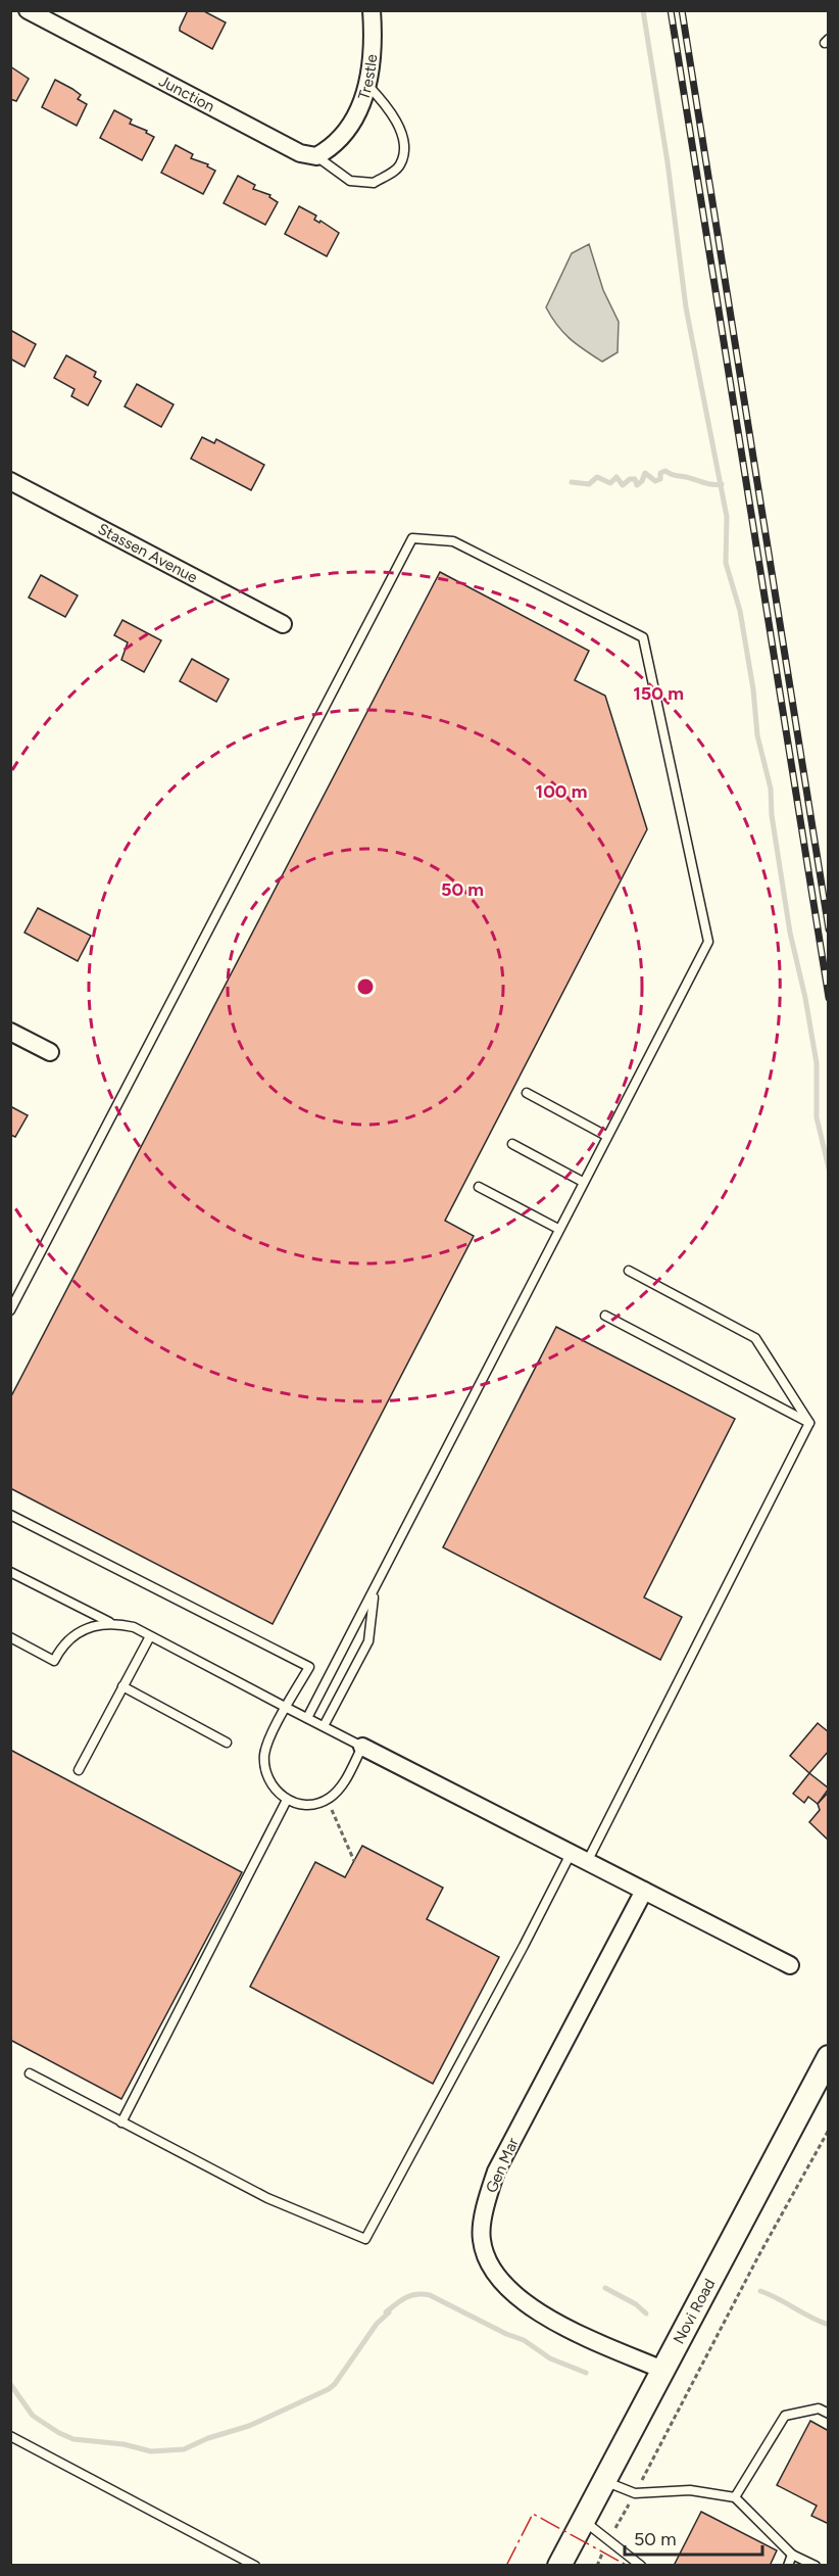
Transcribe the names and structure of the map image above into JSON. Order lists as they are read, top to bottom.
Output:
{
  "streets": {
    "main road": ["Novi Road"],
    "street": [
      "Trestle",
      "Junction",
      "Stassen Avenue",
      "Gen Mar"
    ]
  },
  "crossings": [
    ["Trestle", "Junction"],
    ["Gen Mar", "Novi Road"]
  ],
  "scale_bar": "50 m",
  "rings": ["150 m", "100 m", "50 m"]
}
